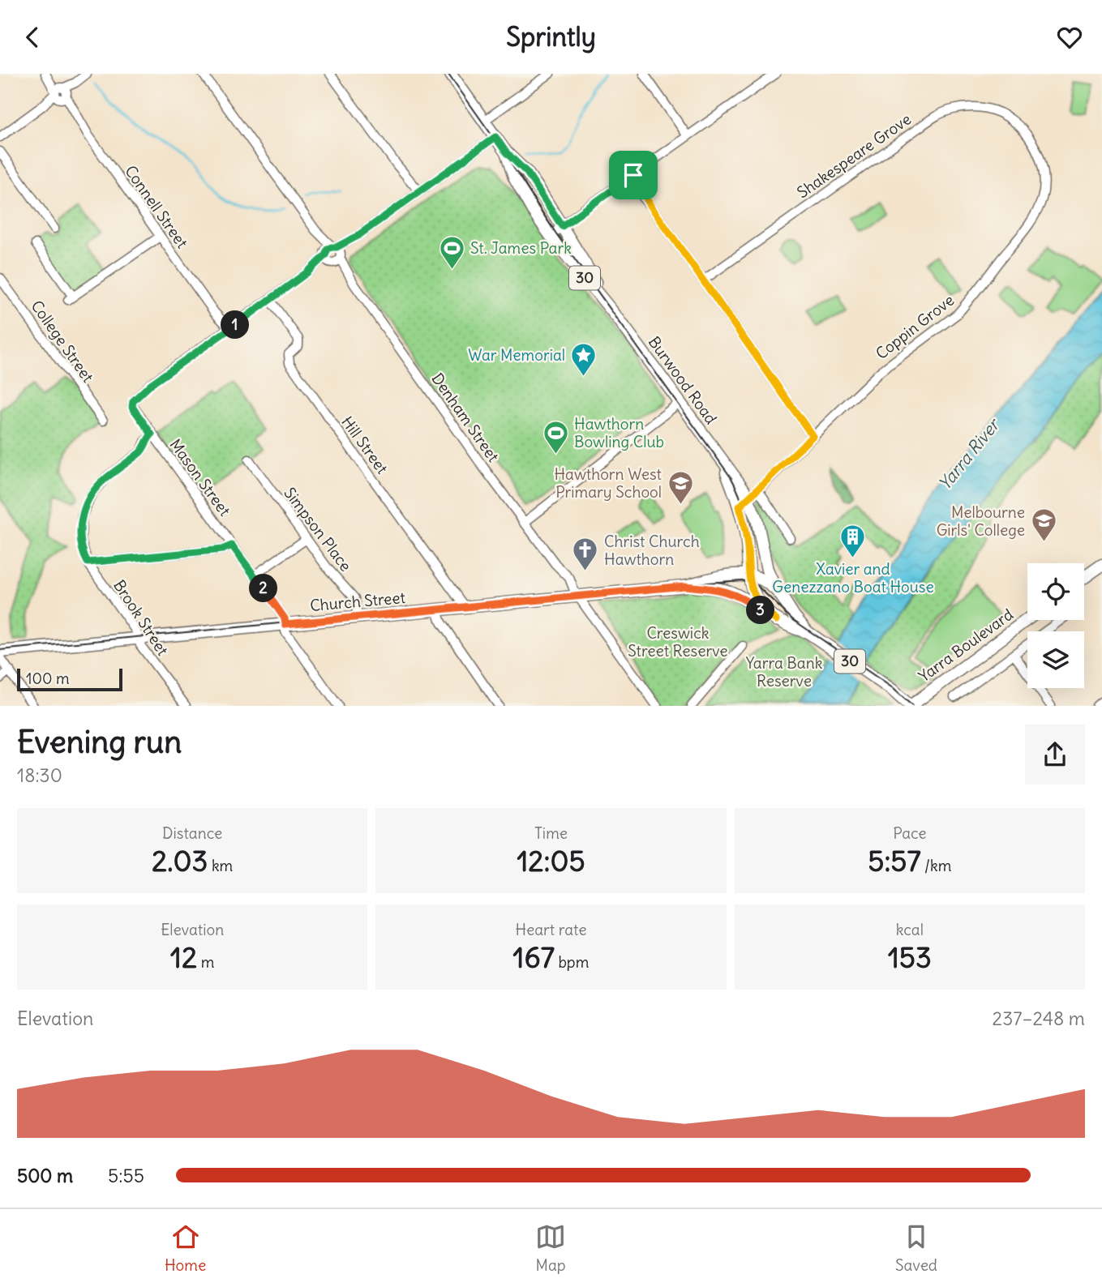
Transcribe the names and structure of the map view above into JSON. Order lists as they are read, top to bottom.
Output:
{
  "streets": {
    "main road": [
      "30",
      "Burwood Road",
      "Church Street",
      "Yarra Boulevard"
    ],
    "street": [
      "Shakespeare Grove",
      "Connell Street",
      "Coppin Grove",
      "College Street",
      "Denham Street",
      "Hill Street",
      "Mason Street",
      "Simpson Place",
      "Brook Street"
    ]
  },
  "crossings": [
    ["Shakespeare Grove", "Coppin Grove"],
    ["Connell Street", "Mason Street"],
    ["30", "Burwood Road"],
    ["30", "Church Street"],
    ["30", "Yarra Boulevard"],
    ["Coppin Grove", "Burwood Road"],
    ["Burwood Road", "Church Street"],
    ["Denham Street", "Church Street"],
    ["Hill Street", "Church Street"],
    ["Mason Street", "Church Street"],
    ["Mason Street", "Brook Street"],
    ["Simpson Place", "Church Street"],
    ["Church Street", "Brook Street"]
  ],
  "water": ["Yarra River"],
  "parks": ["Creswick Street Reserve", "Yarra Bank Reserve"],
  "places": {
    "sports": ["St. James Park", "Hawthorn Bowling Club"],
    "place": ["War Memorial"],
    "school or university": ["Hawthorn West Primary School", "Melbourne Girls' College"],
    "building": ["Xavier and Genezzano Boat House"],
    "church": ["Christ Church Hawthorn"]
  },
  "scale_bar": "100 m",
  "page": {
    "header": "Sprintly",
    "pins": ["1", "2", "3"],
    "scale": "100 m",
    "heading": ["Evening run", "18:30"],
    "stats": [
      ["Distance", "2.03 km"],
      ["Time", "12:05"],
      ["Pace", "5:57 /km"],
      ["Elevation", "12 m"],
      ["Heart rate", "167 bpm"],
      ["kcal", "153"]
    ],
    "chart": ["Elevation", "237–248 m"],
    "list": [
      {
        "name": "500 m",
        "note": "5:55"
      }
    ],
    "tabs": ["Home", "Map", "Saved"]
  }
}
